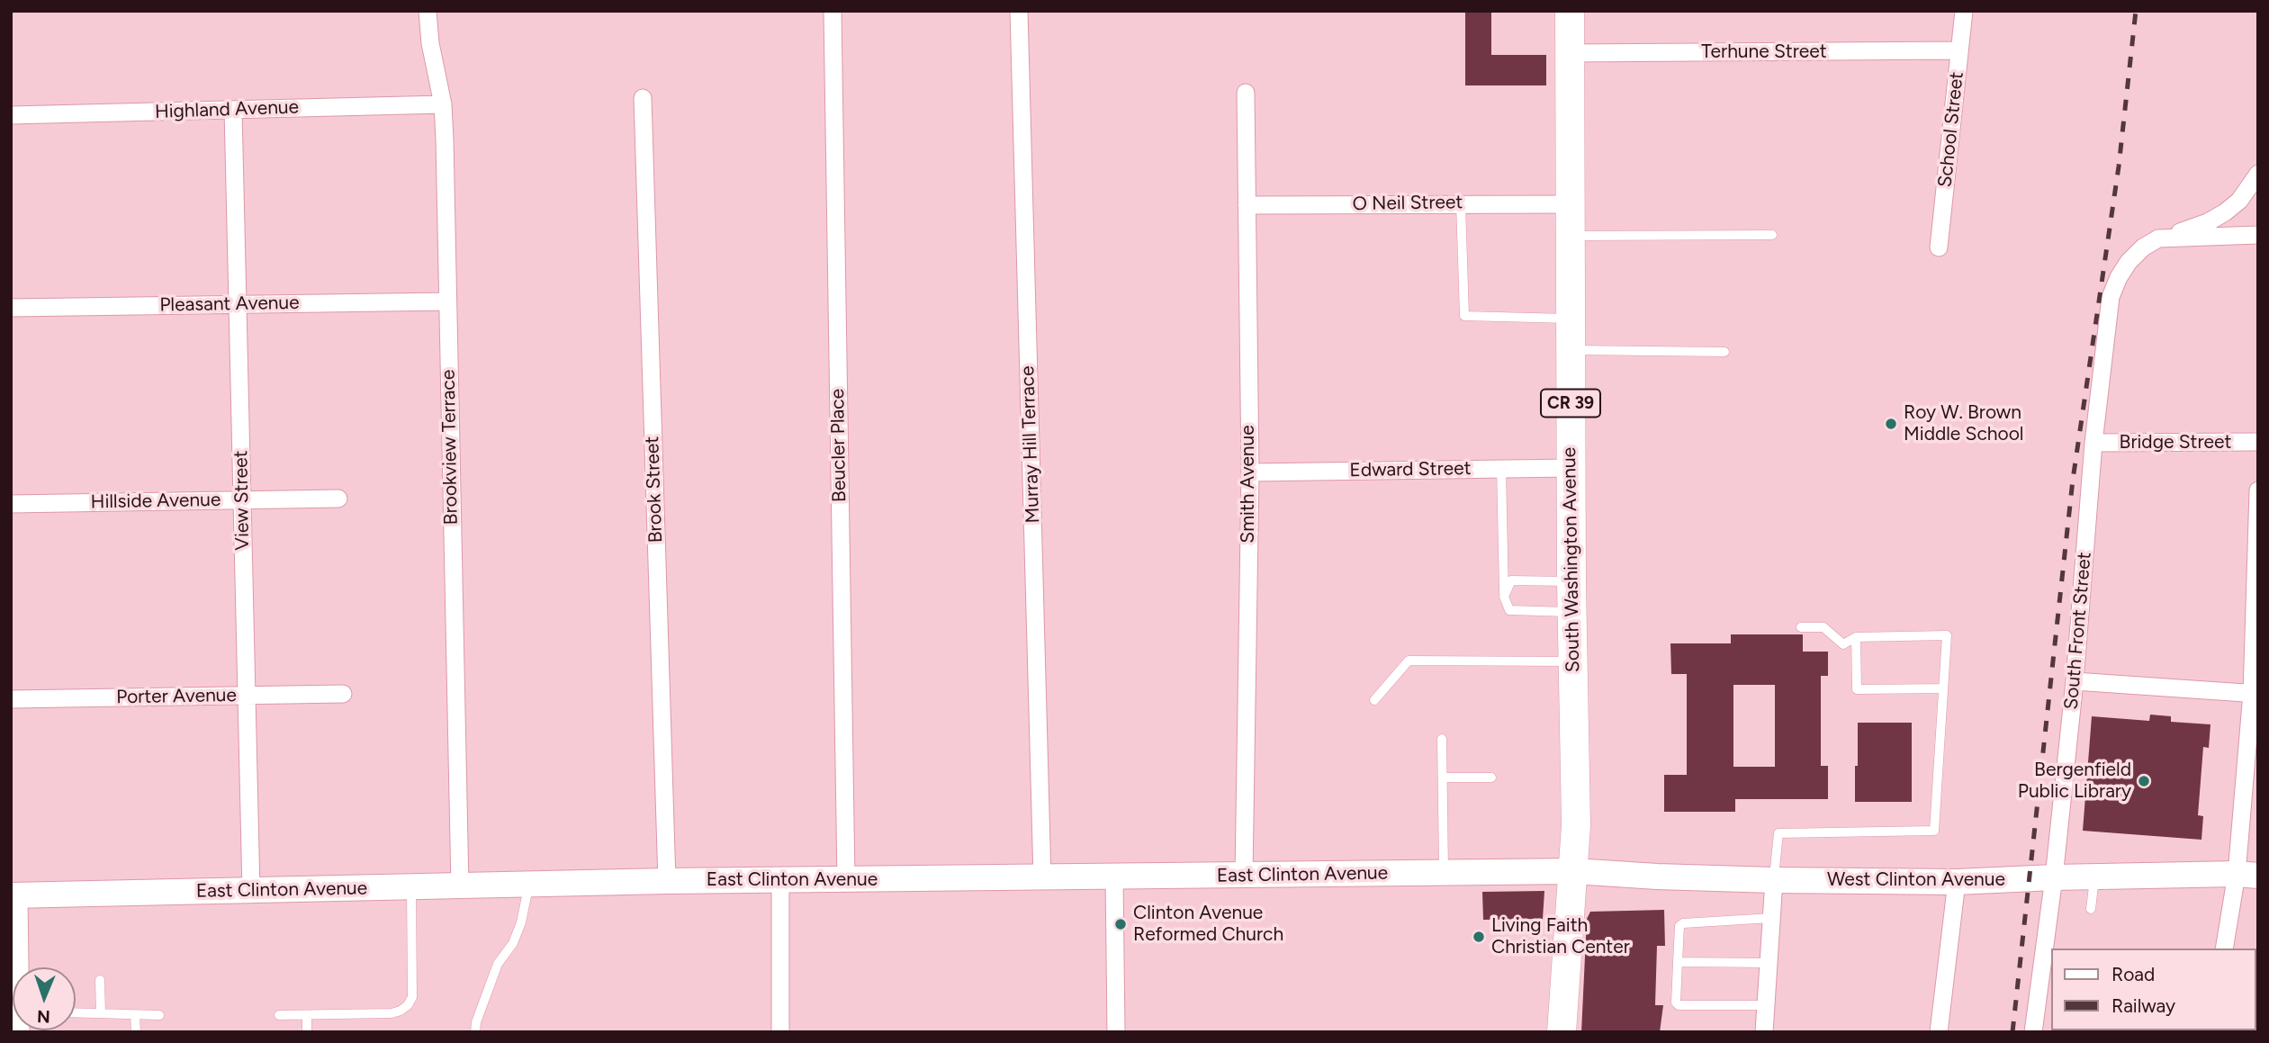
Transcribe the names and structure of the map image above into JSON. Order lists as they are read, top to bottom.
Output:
{
  "streets": {
    "main road": ["CR 39", "South Washington Avenue"],
    "street": [
      "Terhune Street",
      "Highland Avenue",
      "School Street",
      "O Neil Street",
      "Pleasant Avenue",
      "Bridge Street",
      "Murray Hill Terrace",
      "Beucler Place",
      "Brookview Terrace",
      "Edward Street",
      "Smith Avenue",
      "Brook Street",
      "View Street",
      "Hillside Avenue",
      "South Front Street",
      "Porter Avenue",
      "East Clinton Avenue",
      "West Clinton Avenue"
    ]
  },
  "crossings": [
    ["Terhune Street", "School Street"],
    ["Terhune Street", "South Washington Avenue"],
    ["Highland Avenue", "Brookview Terrace"],
    ["Highland Avenue", "View Street"],
    ["O Neil Street", "Smith Avenue"],
    ["O Neil Street", "South Washington Avenue"],
    ["Pleasant Avenue", "Brookview Terrace"],
    ["Pleasant Avenue", "View Street"],
    ["Bridge Street", "South Front Street"],
    ["Murray Hill Terrace", "East Clinton Avenue"],
    ["Beucler Place", "East Clinton Avenue"],
    ["Brookview Terrace", "East Clinton Avenue"],
    ["Edward Street", "Smith Avenue"],
    ["Edward Street", "South Washington Avenue"],
    ["Smith Avenue", "East Clinton Avenue"],
    ["Brook Street", "East Clinton Avenue"],
    ["View Street", "Hillside Avenue"],
    ["View Street", "Porter Avenue"],
    ["View Street", "East Clinton Avenue"],
    ["South Washington Avenue", "East Clinton Avenue"],
    ["South Washington Avenue", "West Clinton Avenue"],
    ["South Front Street", "West Clinton Avenue"],
    ["East Clinton Avenue", "West Clinton Avenue"]
  ],
  "places": [
    "Roy W. Brown Middle School",
    "Bergenfield Public Library",
    "Clinton Avenue Reformed Church",
    "Living Faith Christian Center"
  ],
  "legend": ["Road", "Railway"],
  "north": "bottom"
}
